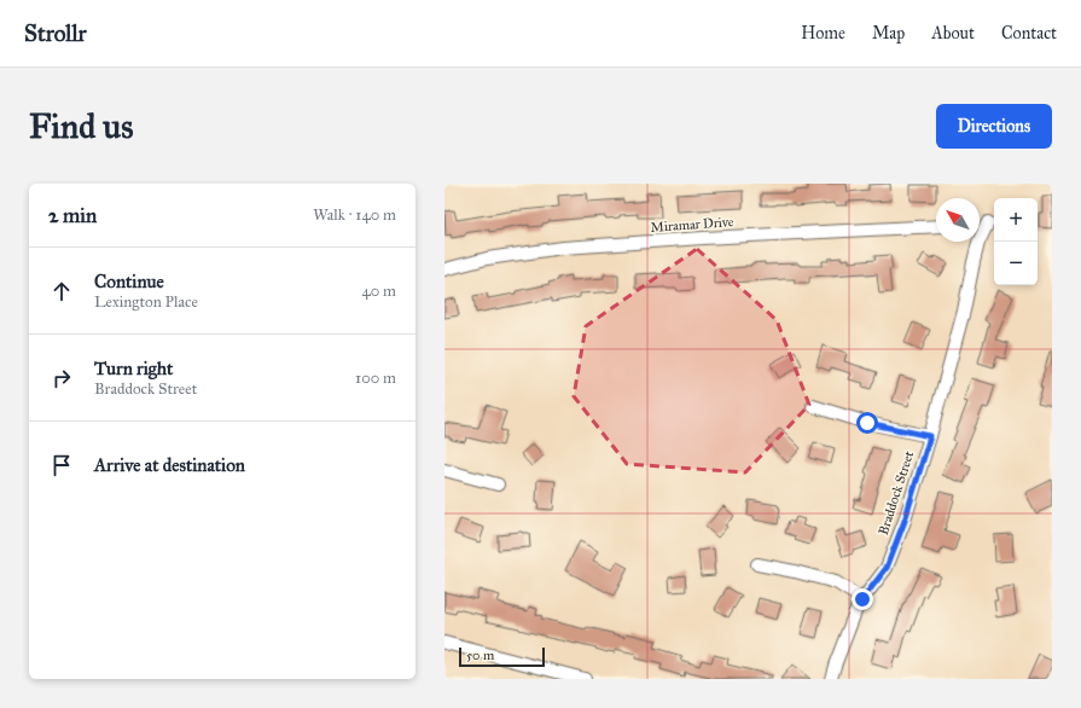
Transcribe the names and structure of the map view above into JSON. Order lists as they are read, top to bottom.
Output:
{
  "streets": {
    "street": ["Miramar Drive", "Braddock Street"]
  },
  "scale_bar": "50 m",
  "north": "top left",
  "page": {
    "header": "Strollr",
    "nav": [
      "Home",
      "Map",
      "About",
      "Contact"
    ],
    "buttons": "Directions",
    "title": "Find us",
    "heading": ["2 min", "Walk · 140 m"],
    "map_buttons": ["+", "−"],
    "list": [
      ["Continue", "Lexington Place", "40 m"],
      ["Turn right", "Braddock Street", "100 m"],
      "Arrive at destination"
    ],
    "scale": "50 m"
  }
}
